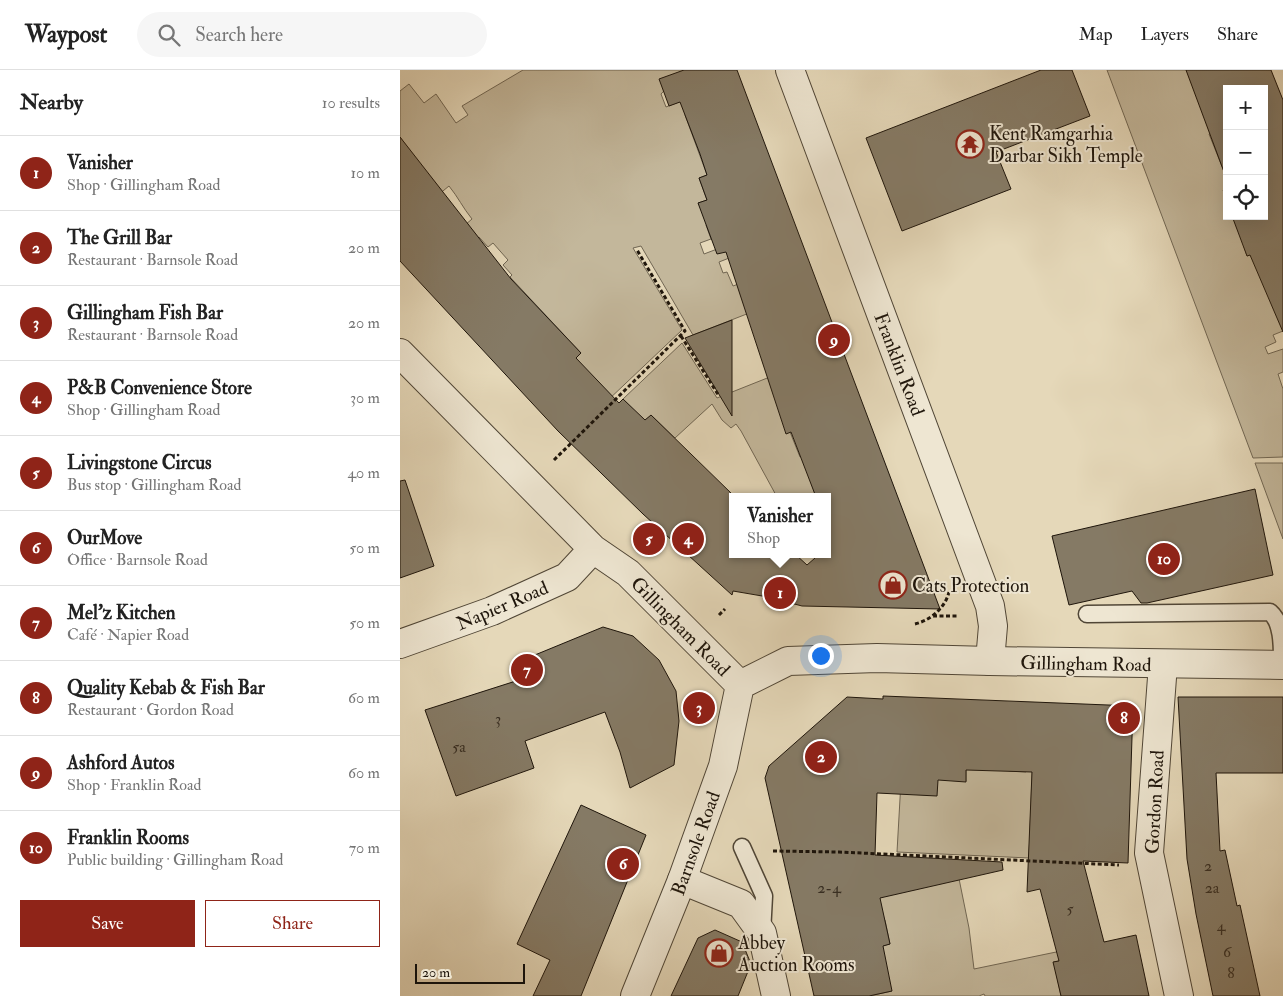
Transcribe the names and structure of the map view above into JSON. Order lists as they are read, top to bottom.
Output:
{
  "streets": {
    "street": [
      "Franklin Road",
      "Napier Road",
      "Gillingham Road",
      "Gordon Road",
      "Barnsole Road"
    ]
  },
  "crossings": [
    ["Franklin Road", "Gillingham Road"],
    ["Napier Road", "Gillingham Road"],
    ["Gillingham Road", "Gordon Road"],
    ["Gillingham Road", "Barnsole Road"]
  ],
  "places": {
    "temple": ["Kent Ramgarhia Darbar Sikh Temple"],
    "shop": ["Cats Protection", "Abbey Auction Rooms"]
  },
  "house_numbers": [
    "3",
    "5a",
    "2",
    "2-4",
    "2a",
    "5",
    "4",
    "6",
    "8"
  ],
  "scale_bar": "20 m",
  "page": {
    "header": "Waypost",
    "search": "Search here",
    "nav": ["Map", "Layers", "Share"],
    "heading": ["Nearby", "10 results"],
    "map_buttons": ["+", "−"],
    "list": [
      {
        "mark": "1",
        "name": "Vanisher",
        "note": "Shop · Gillingham Road",
        "value": "10 m"
      },
      {
        "mark": "2",
        "name": "The Grill Bar",
        "note": "Restaurant · Barnsole Road",
        "value": "20 m"
      },
      {
        "mark": "3",
        "name": "Gillingham Fish Bar",
        "note": "Restaurant · Barnsole Road",
        "value": "20 m"
      },
      {
        "mark": "4",
        "name": "P&B Convenience Store",
        "note": "Shop · Gillingham Road",
        "value": "30 m"
      },
      {
        "mark": "5",
        "name": "Livingstone Circus",
        "note": "Bus stop · Gillingham Road",
        "value": "40 m"
      },
      {
        "mark": "6",
        "name": "OurMove",
        "note": "Office · Barnsole Road",
        "value": "50 m"
      },
      {
        "mark": "7",
        "name": "Mel'z Kitchen",
        "note": "Café · Napier Road",
        "value": "50 m"
      },
      {
        "mark": "8",
        "name": "Quality Kebab & Fish Bar",
        "note": "Restaurant · Gordon Road",
        "value": "60 m"
      },
      {
        "mark": "9",
        "name": "Ashford Autos",
        "note": "Shop · Franklin Road",
        "value": "60 m"
      },
      {
        "mark": "10",
        "name": "Franklin Rooms",
        "note": "Public building · Gillingham Road",
        "value": "70 m"
      }
    ],
    "pins": [
      "9",
      "4",
      "5",
      "10",
      "1",
      "7",
      "3",
      "8",
      "2",
      "6"
    ],
    "popup": ["Vanisher", "Shop"],
    "buttons": ["Save", "Share"],
    "scale": "20 m"
  }
}
